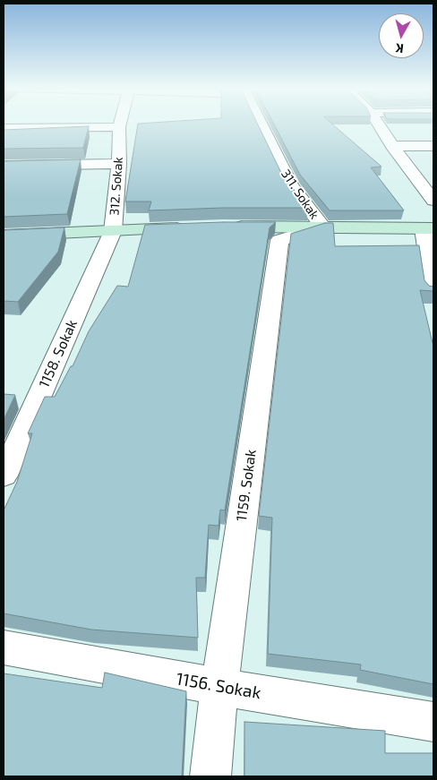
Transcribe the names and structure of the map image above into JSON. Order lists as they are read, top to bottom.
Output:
{
  "streets": {
    "street": [
      "312. Sokak",
      "311. Sokak",
      "1158. Sokak",
      "1159. Sokak",
      "1156. Sokak"
    ]
  },
  "crossings": [
    ["312. Sokak", "1158. Sokak"],
    ["311. Sokak", "1159. Sokak"],
    ["1159. Sokak", "1156. Sokak"]
  ],
  "north": "bottom"
}
